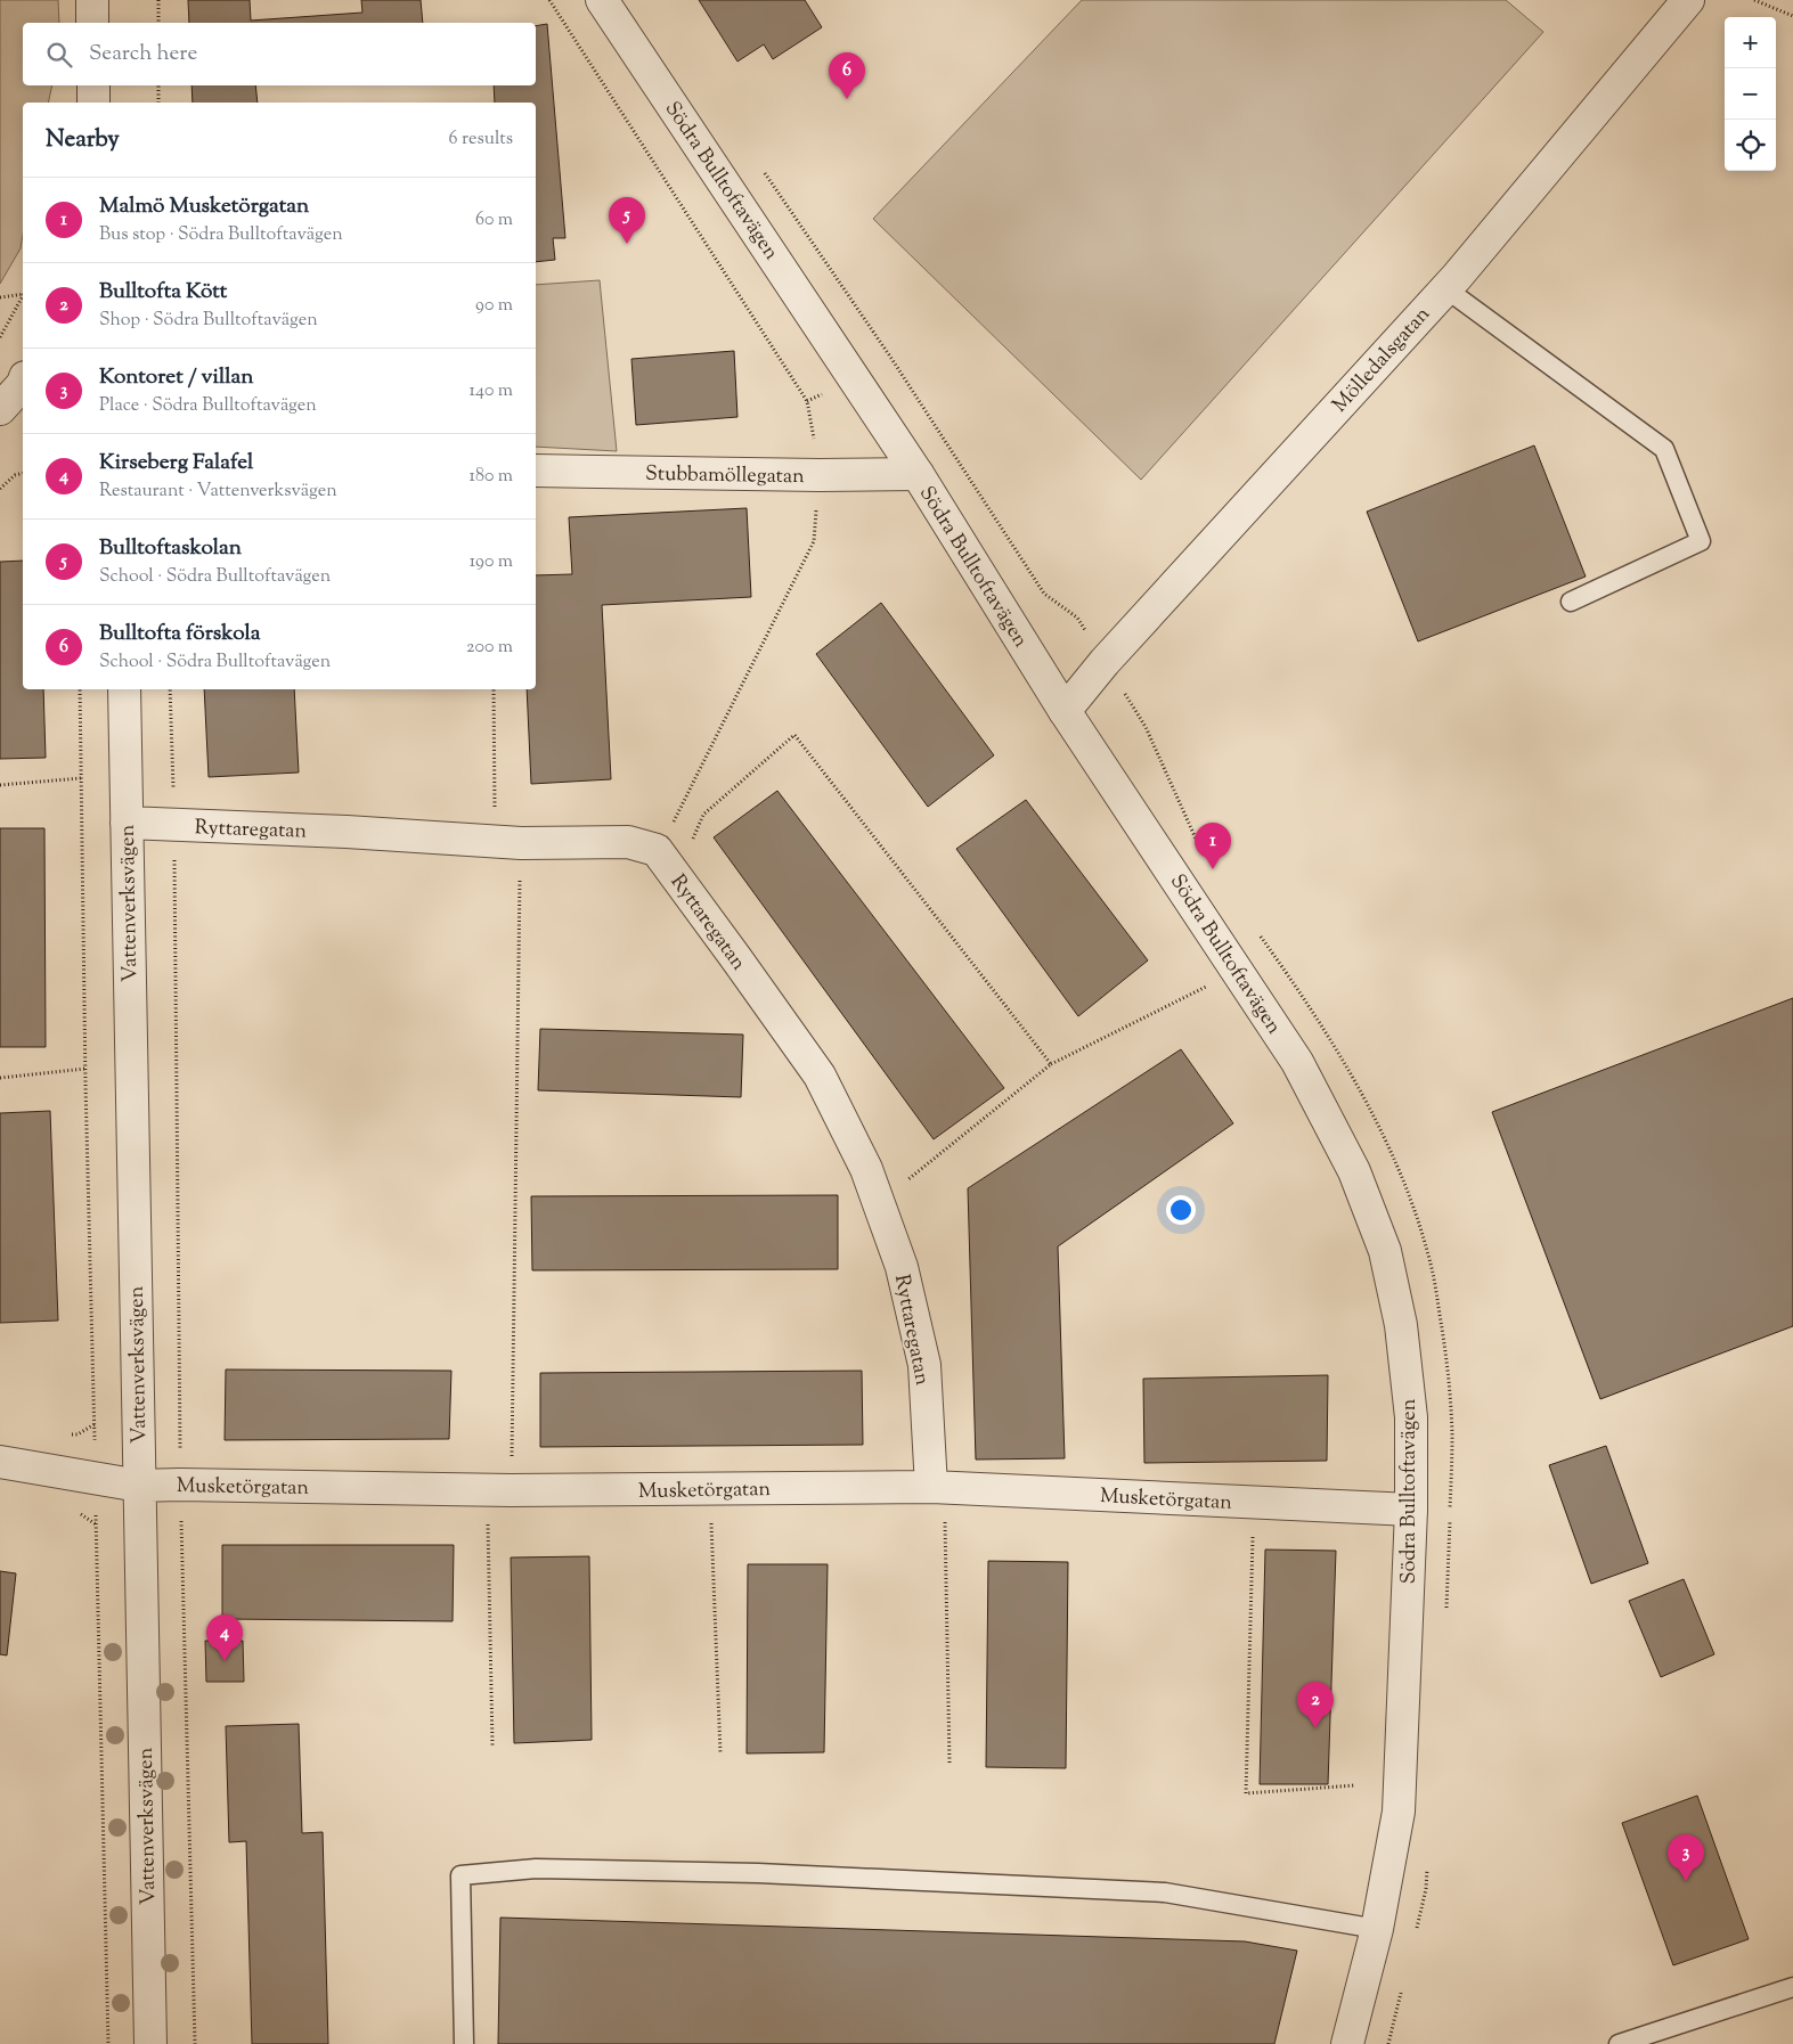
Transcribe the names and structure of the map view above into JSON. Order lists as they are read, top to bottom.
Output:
{
  "streets": {
    "street": [
      "Södra Bulltoftavägen",
      "Mölledalsgatan",
      "Stubbamöllegatan",
      "Ryttaregatan",
      "Vattenverksvägen",
      "Musketörgatan"
    ]
  },
  "crossings": [
    ["Södra Bulltoftavägen", "Mölledalsgatan"],
    ["Södra Bulltoftavägen", "Stubbamöllegatan"],
    ["Södra Bulltoftavägen", "Musketörgatan"],
    ["Ryttaregatan", "Vattenverksvägen"],
    ["Ryttaregatan", "Musketörgatan"],
    ["Vattenverksvägen", "Musketörgatan"]
  ],
  "page": {
    "map_buttons": ["+", "−"],
    "search": "Search here",
    "pins": [
      "6",
      "5",
      "1",
      "4",
      "2",
      "3"
    ],
    "heading": ["Nearby", "6 results"],
    "list": [
      {
        "mark": "1",
        "name": "Malmö Musketörgatan",
        "note": "Bus stop · Södra Bulltoftavägen",
        "value": "60 m"
      },
      {
        "mark": "2",
        "name": "Bulltofta Kött",
        "note": "Shop · Södra Bulltoftavägen",
        "value": "90 m"
      },
      {
        "mark": "3",
        "name": "Kontoret / villan",
        "note": "Place · Södra Bulltoftavägen",
        "value": "140 m"
      },
      {
        "mark": "4",
        "name": "Kirseberg Falafel",
        "note": "Restaurant · Vattenverksvägen",
        "value": "180 m"
      },
      {
        "mark": "5",
        "name": "Bulltoftaskolan",
        "note": "School · Södra Bulltoftavägen",
        "value": "190 m"
      },
      {
        "mark": "6",
        "name": "Bulltofta förskola",
        "note": "School · Södra Bulltoftavägen",
        "value": "200 m"
      }
    ]
  }
}
